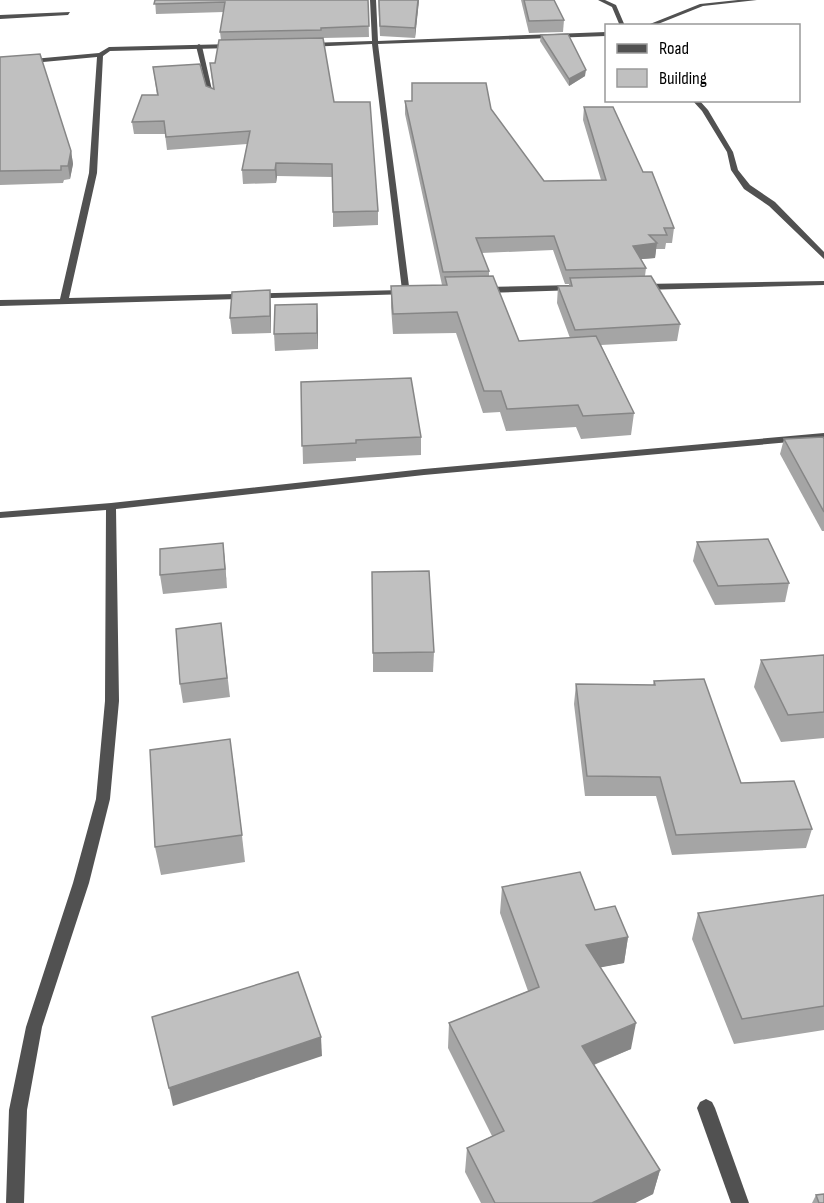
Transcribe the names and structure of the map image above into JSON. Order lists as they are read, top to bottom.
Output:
{
  "legend": ["Road", "Building"]
}
